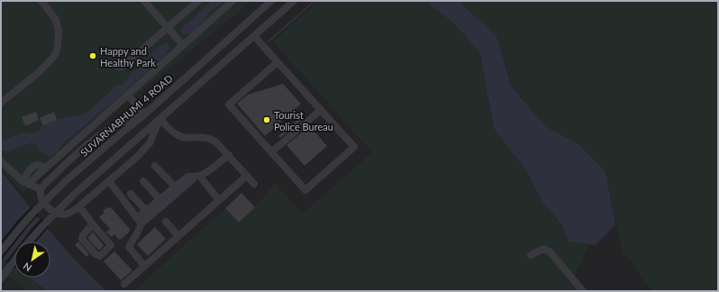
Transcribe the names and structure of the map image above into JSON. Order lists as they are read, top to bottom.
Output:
{
  "streets": {
    "street": ["SUVARNABHUMI 4 ROAD"]
  },
  "places": ["Happy and Healthy Park", "Tourist Police Bureau"],
  "north": "bottom left"
}
